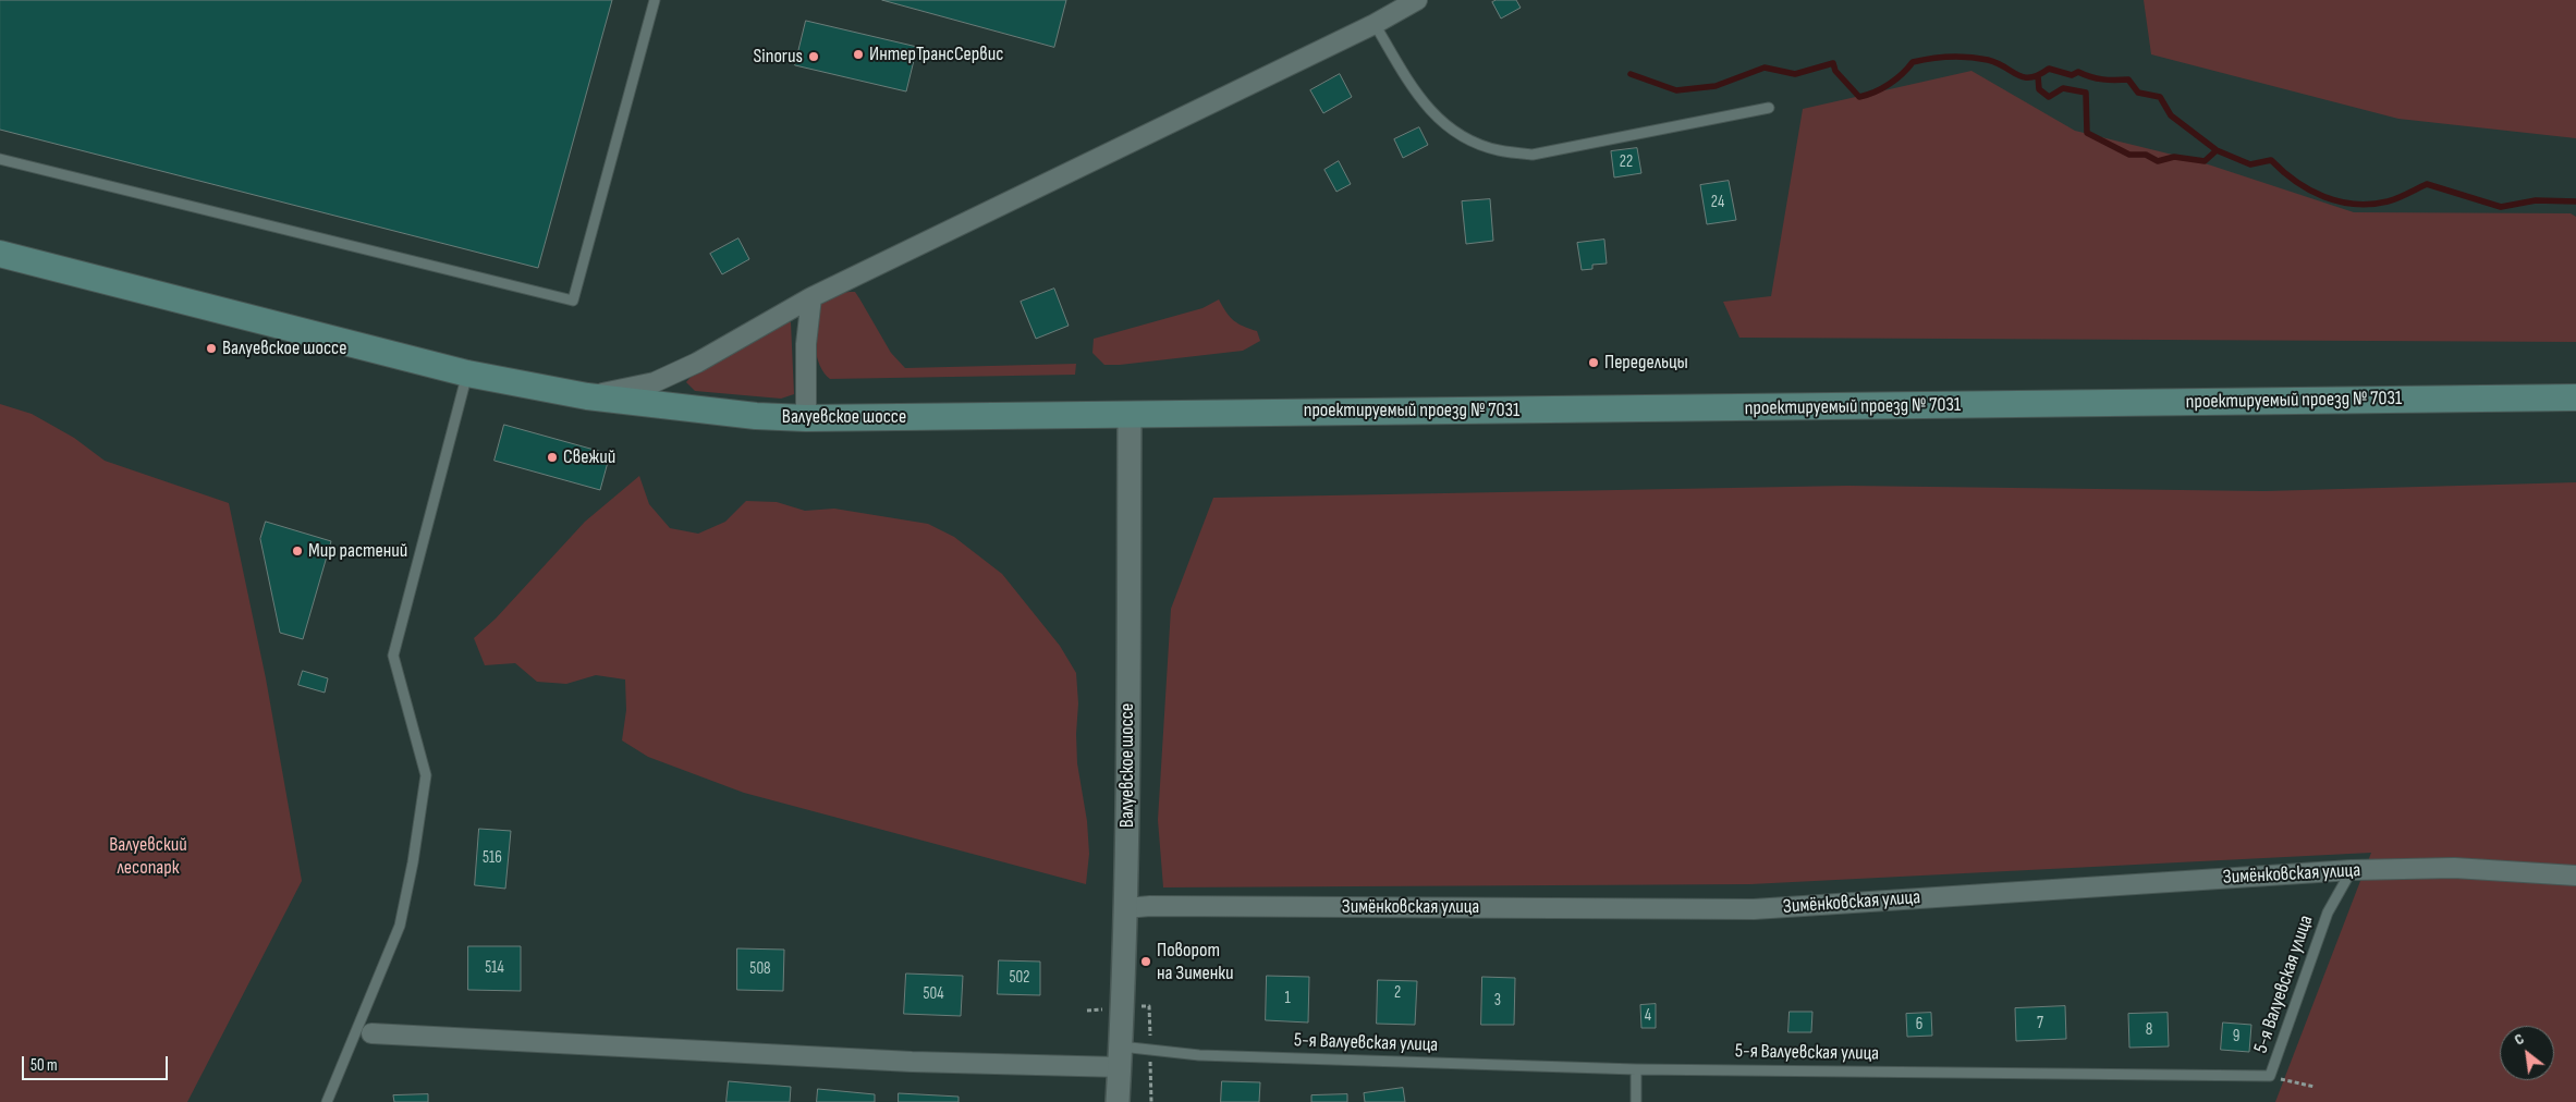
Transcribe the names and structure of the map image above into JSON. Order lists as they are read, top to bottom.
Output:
{
  "streets": {
    "main road": ["проектируемый проезд № 7031", "Валуевское шоссе"],
    "street": ["Зимёнковская улица"],
    "lane": ["5-я Валуевская улица"]
  },
  "crossings": [
    ["проектируемый проезд № 7031", "Валуевское шоссе"],
    ["Валуевское шоссе", "Зимёнковская улица"],
    ["Валуевское шоссе", "5-я Валуевская улица"],
    ["Зимёнковская улица", "5-я Валуевская улица"]
  ],
  "parks": ["Валуевский лесопарк"],
  "places": [
    "ИнтерТрансСервис",
    "Sinorus",
    "Валуевское шоссе",
    "Передельцы",
    "Свежий",
    "Мир растений",
    "Поворот на Зименки"
  ],
  "house_numbers": [
    "22",
    "24",
    "516",
    "514",
    "508",
    "502",
    "2",
    "504",
    "1",
    "3",
    "4",
    "7",
    "6",
    "8",
    "9"
  ],
  "scale_bar": "50 m",
  "north": "top left"
}
